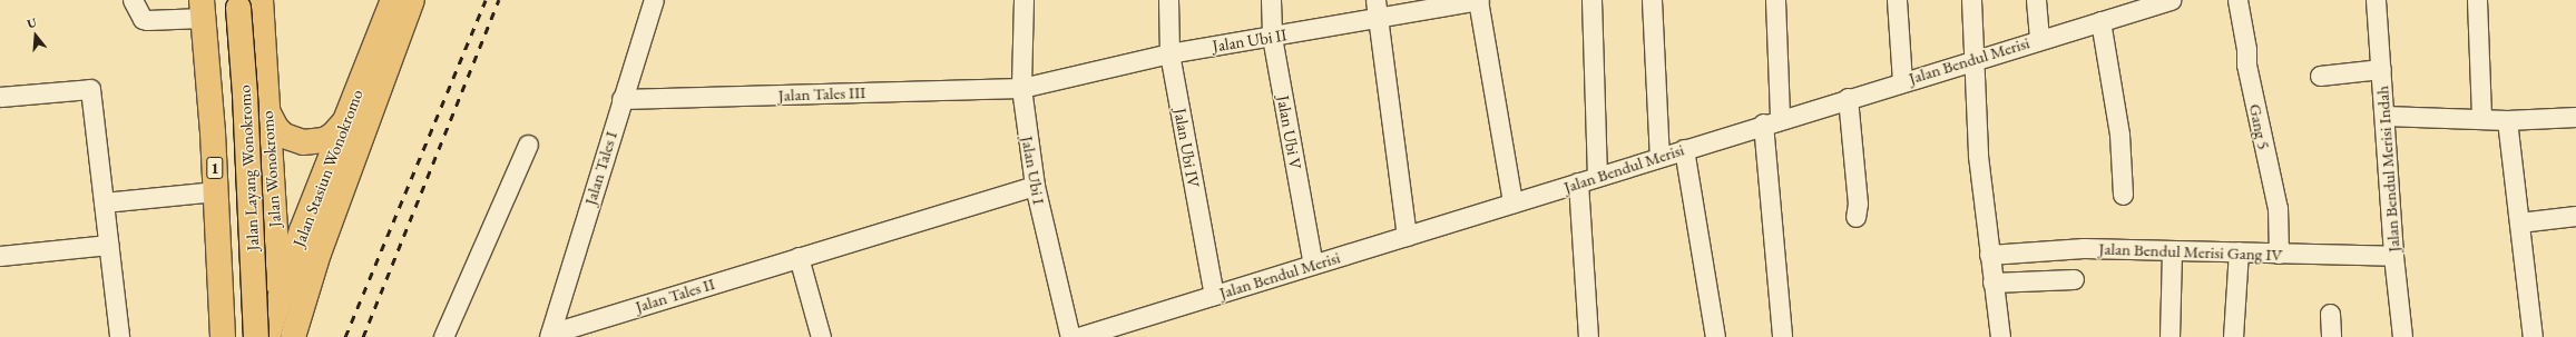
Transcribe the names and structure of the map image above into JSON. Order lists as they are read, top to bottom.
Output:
{
  "streets": {
    "highway": [
      "1",
      "Jalan Layang Wonokromo",
      "Jalan Stasiun Wonokromo",
      "Jalan Wonokromo"
    ],
    "street": [
      "Jalan Ubi II",
      "Jalan Bendul Merisi",
      "Jalan Tales III",
      "Gang 5",
      "Jalan Ubi V",
      "Jalan Ubi IV",
      "Jalan Tales I",
      "Jalan Bendul Merisi Indah",
      "Jalan Ubi I",
      "Jalan Bendul Merisi Gang IV",
      "Jalan Tales II"
    ]
  },
  "crossings": [
    ["Jalan Ubi II", "Jalan Tales III"],
    ["Jalan Ubi II", "Jalan Ubi V"],
    ["Jalan Ubi II", "Jalan Ubi IV"],
    ["Jalan Ubi II", "Jalan Ubi I"],
    ["Jalan Bendul Merisi", "Jalan Ubi V"],
    ["Jalan Bendul Merisi", "Jalan Ubi IV"],
    ["Jalan Tales III", "Jalan Tales I"],
    ["Jalan Tales III", "Jalan Ubi I"],
    ["Gang 5", "Jalan Bendul Merisi Gang IV"],
    ["1", "Jalan Layang Wonokromo"],
    ["1", "Jalan Wonokromo"],
    ["Jalan Layang Wonokromo", "Jalan Wonokromo"],
    ["Jalan Stasiun Wonokromo", "Jalan Wonokromo"],
    ["Jalan Tales I", "Jalan Tales II"],
    ["Jalan Bendul Merisi Indah", "Jalan Bendul Merisi Gang IV"],
    ["Jalan Ubi I", "Jalan Tales II"]
  ],
  "north": "top"
}
